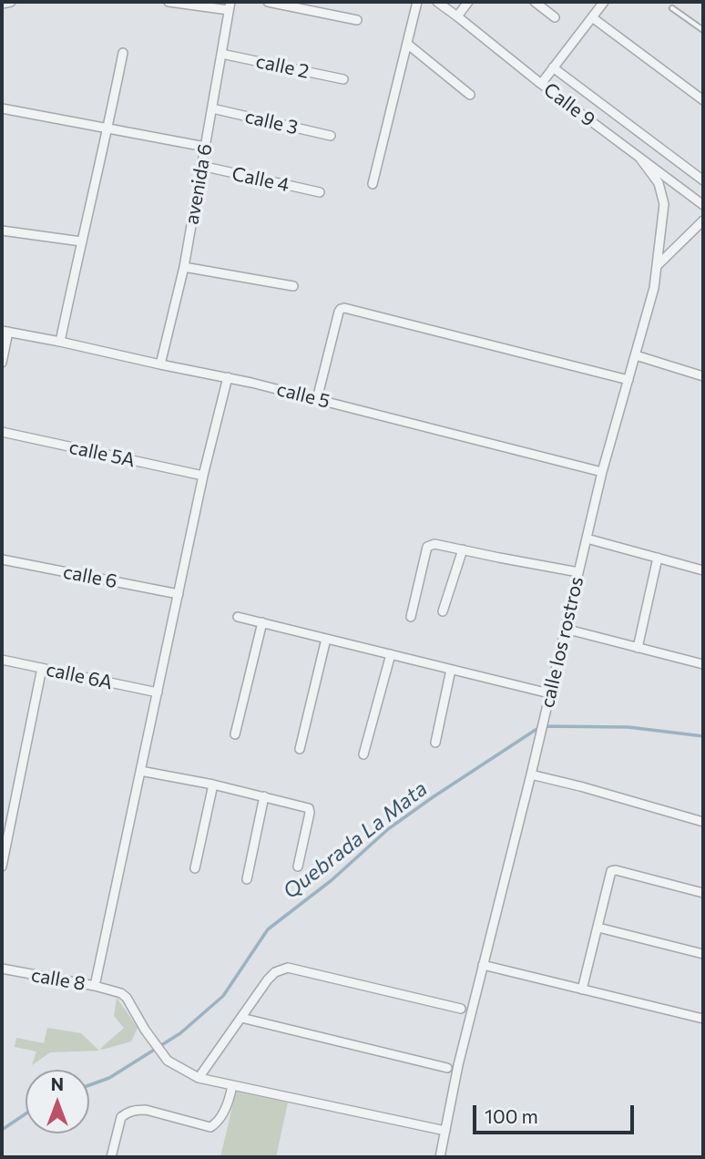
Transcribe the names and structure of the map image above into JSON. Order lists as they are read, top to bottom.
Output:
{
  "streets": {
    "street": [
      "calle 2",
      "Calle 9",
      "calle 3",
      "Calle 4",
      "avenida 6",
      "calle 5",
      "calle 5A",
      "calle 6",
      "calle los rostros",
      "calle 6A",
      "calle 8"
    ]
  },
  "crossings": [
    ["calle 2", "avenida 6"],
    ["Calle 9", "calle los rostros"],
    ["calle 3", "avenida 6"],
    ["Calle 4", "avenida 6"],
    ["avenida 6", "calle 5"],
    ["calle 5", "calle los rostros"]
  ],
  "water": ["Quebrada La Mata"],
  "scale_bar": "100 m",
  "north": "top"
}
